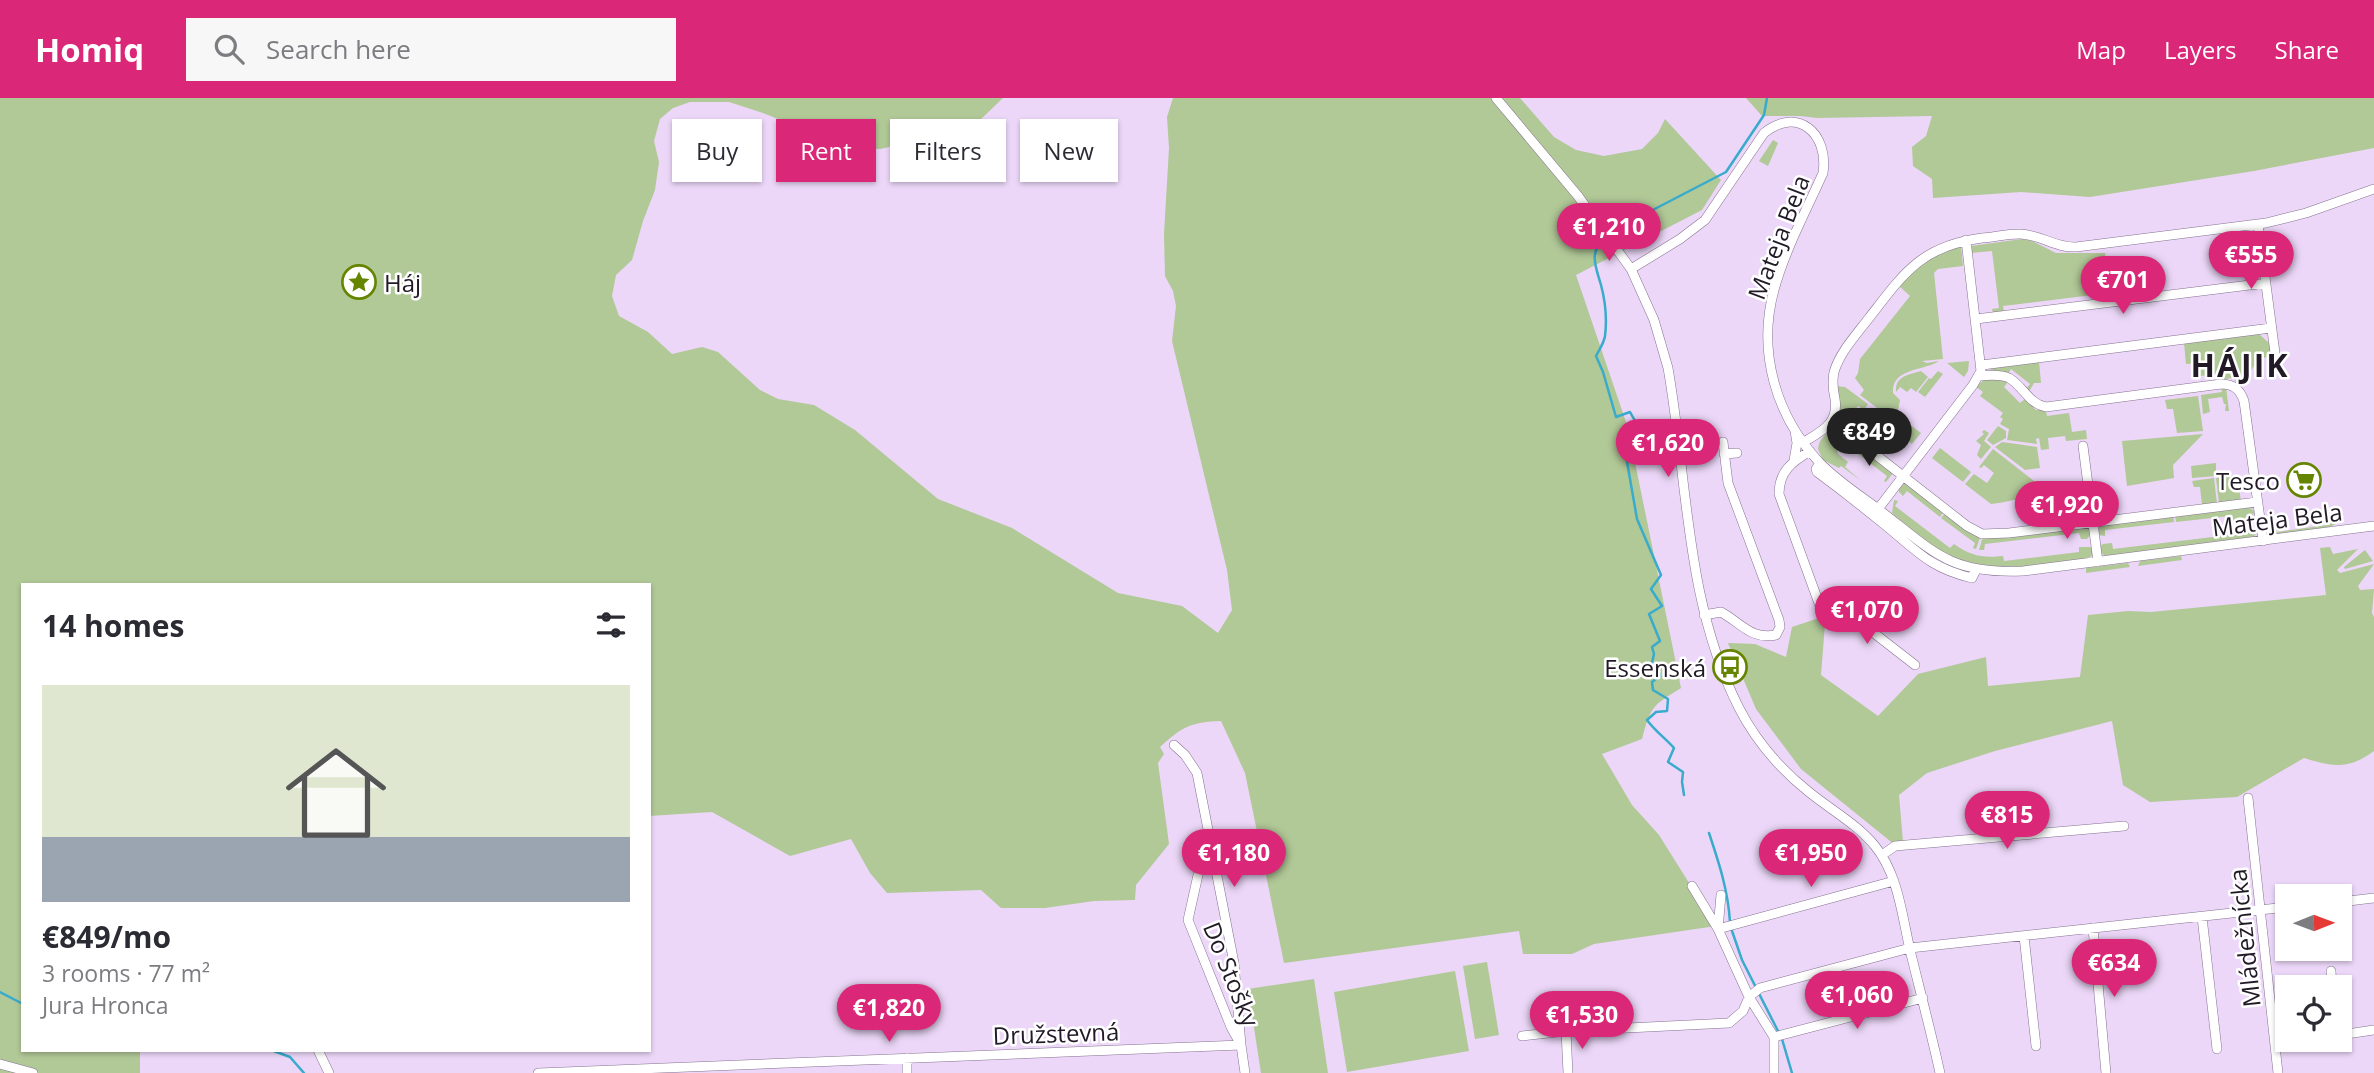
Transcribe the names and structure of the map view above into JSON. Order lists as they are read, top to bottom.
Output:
{
  "streets": {
    "street": [
      "Mateja Bela",
      "Mládežnícka",
      "Do Stošky",
      "Družstevná"
    ]
  },
  "crossings": [
    ["Do Stošky", "Družstevná"]
  ],
  "districts": ["HÁJIK"],
  "places": {
    "place": ["Háj"],
    "supermarket": ["Tesco"],
    "bus stop": ["Essenská"]
  },
  "north": "right",
  "page": {
    "header": "Homiq",
    "search": "Search here",
    "nav": ["Map", "Layers", "Share"],
    "chip": [
      "Buy",
      "Rent",
      "Filters",
      "New"
    ],
    "price": [
      "€1,210",
      "€555",
      "€701",
      "€849",
      "€1,620",
      "€1,920",
      "€1,070",
      "€815",
      "€1,180",
      "€1,950",
      "€634",
      "€1,060",
      "€1,820",
      "€1,530"
    ],
    "heading": "14 homes",
    "list": [
      {
        "name": "€849/mo",
        "note": "3 rooms · 77 m² · Jura Hronca"
      }
    ]
  }
}
